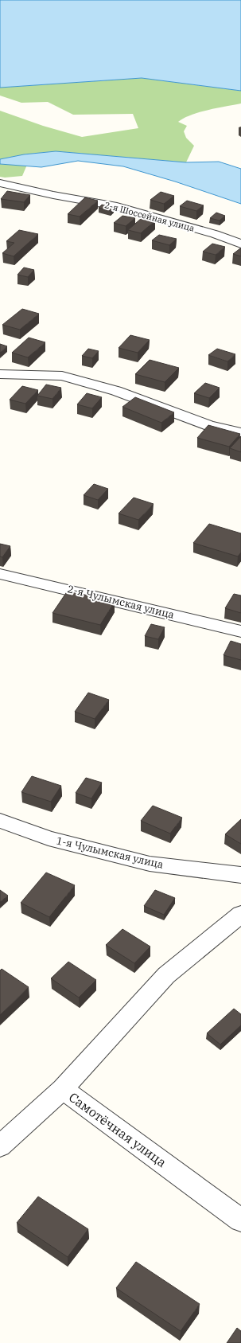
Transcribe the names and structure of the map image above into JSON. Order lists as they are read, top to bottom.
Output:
{
  "streets": {
    "street": [
      "2-я Шоссейная улица",
      "2-я Чулымская улица",
      "1-я Чулымская улица",
      "Самотёчная улица"
    ]
  }
}
